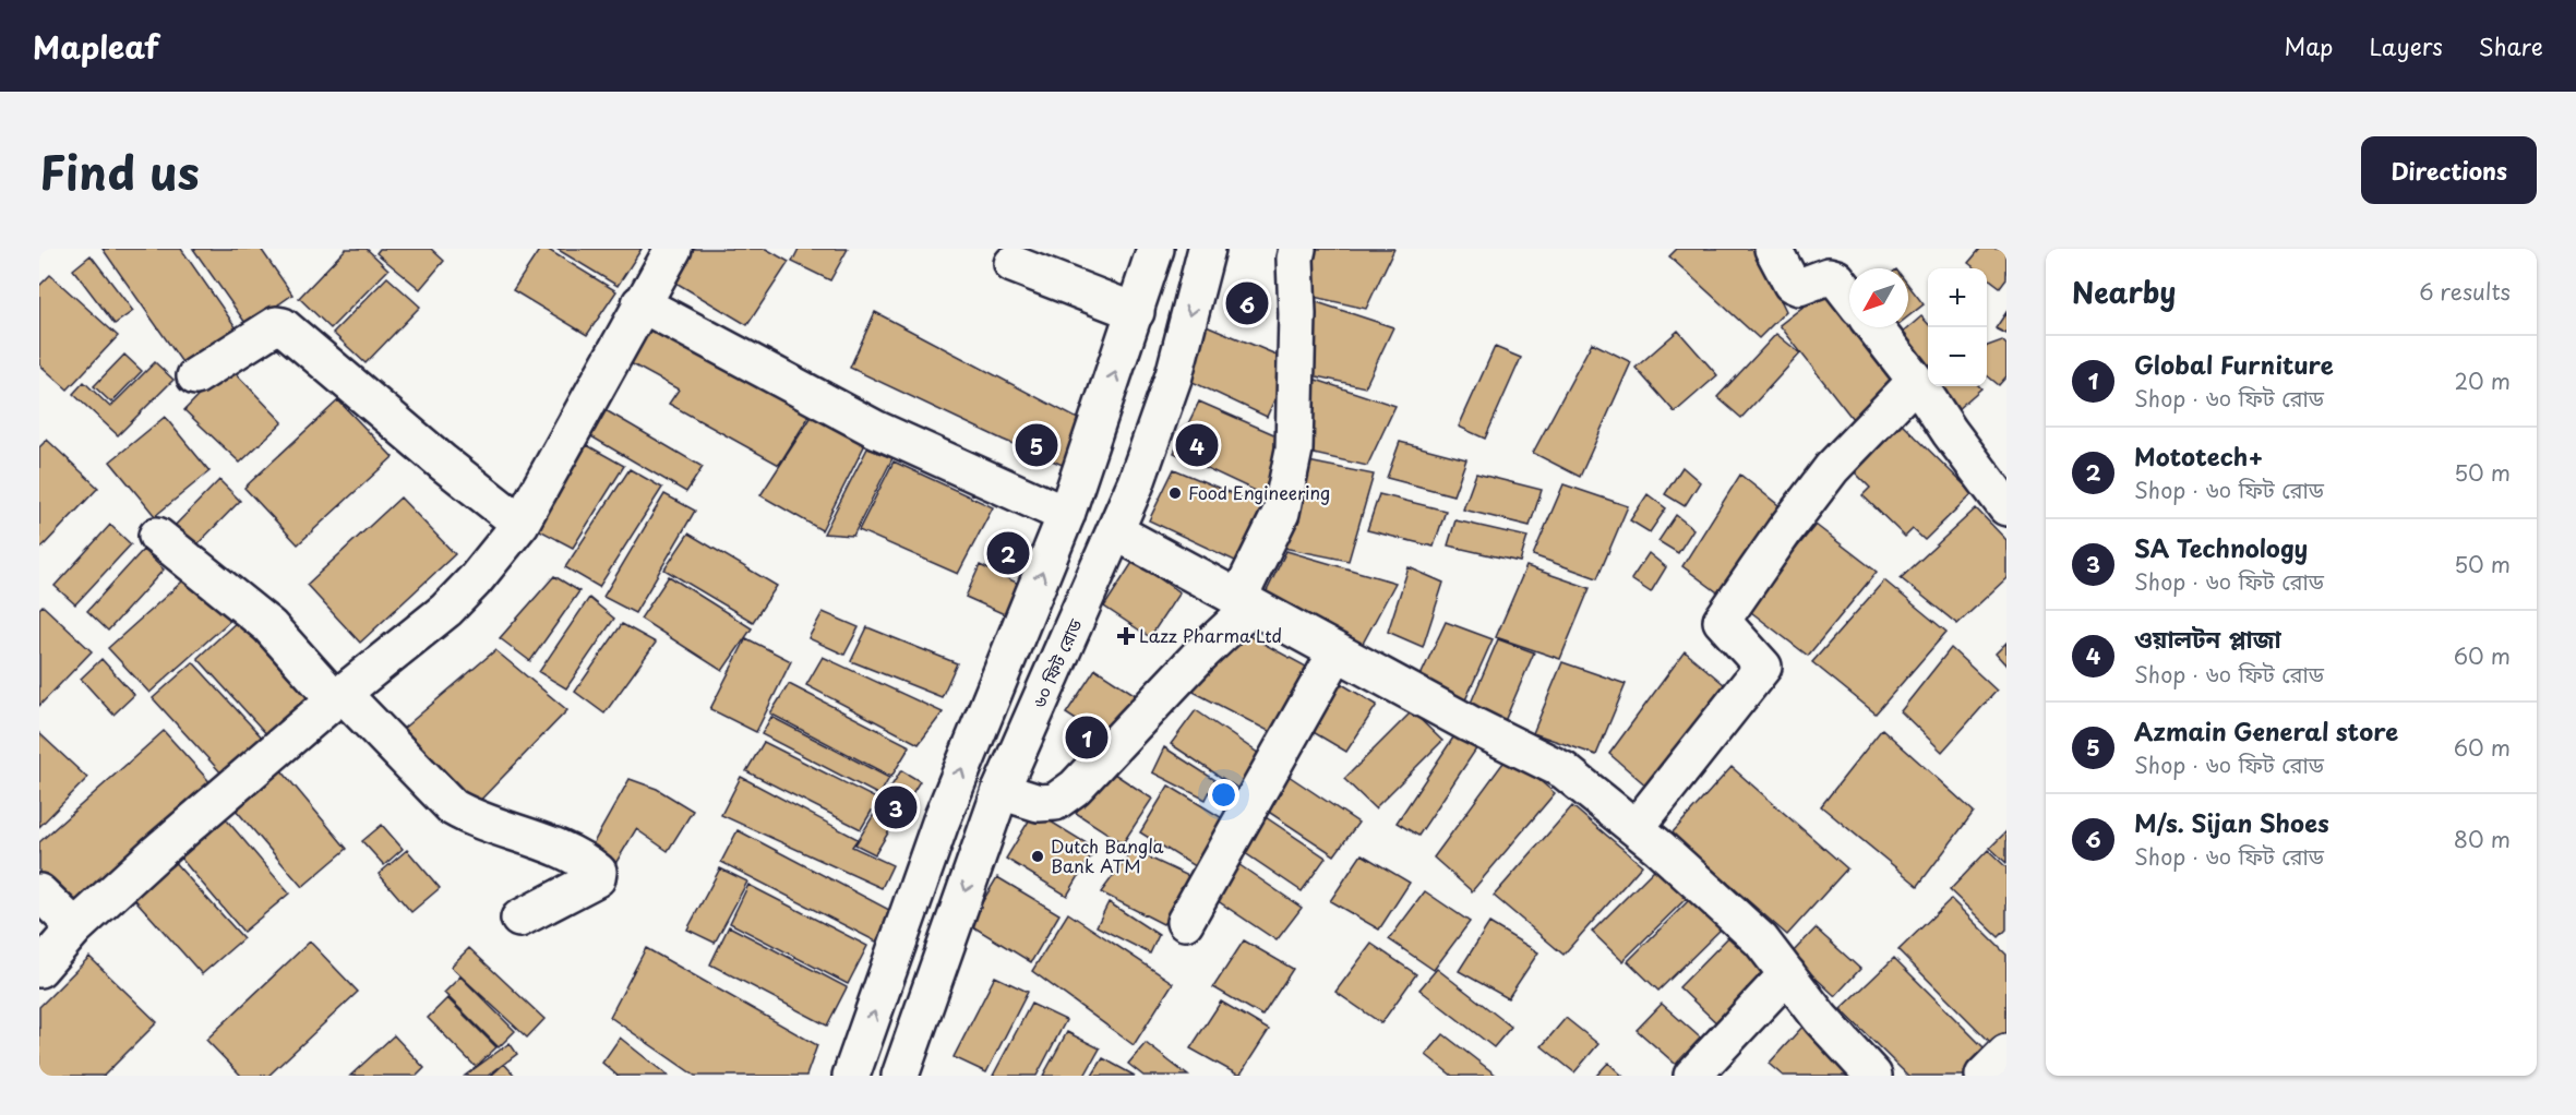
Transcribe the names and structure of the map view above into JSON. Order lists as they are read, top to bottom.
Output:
{
  "streets": {
    "street": ["৬০ ফিট রোড"]
  },
  "places": {
    "other": ["Food Engineering", "Dutch Bangla Bank ATM"],
    "health": ["Lazz Pharma Ltd"]
  },
  "north": "bottom left",
  "page": {
    "header": "Mapleaf",
    "nav": ["Map", "Layers", "Share"],
    "title": "Find us",
    "buttons": "Directions",
    "heading": ["Nearby", "6 results"],
    "map_buttons": ["+", "−"],
    "pins": [
      "6",
      "4",
      "5",
      "2",
      "1",
      "3"
    ],
    "list": [
      {
        "mark": "1",
        "name": "Global Furniture",
        "note": "Shop · ৬০ ফিট রোড",
        "value": "20 m"
      },
      {
        "mark": "2",
        "name": "Mototech+",
        "note": "Shop · ৬০ ফিট রোড",
        "value": "50 m"
      },
      {
        "mark": "3",
        "name": "SA Technology",
        "note": "Shop · ৬০ ফিট রোড",
        "value": "50 m"
      },
      {
        "mark": "4",
        "name": "ওয়ালটন প্লাজা",
        "note": "Shop · ৬০ ফিট রোড",
        "value": "60 m"
      },
      {
        "mark": "5",
        "name": "Azmain General store",
        "note": "Shop · ৬০ ফিট রোড",
        "value": "60 m"
      },
      {
        "mark": "6",
        "name": "M/s. Sijan Shoes",
        "note": "Shop · ৬০ ফিট রোড",
        "value": "80 m"
      }
    ]
  }
}
